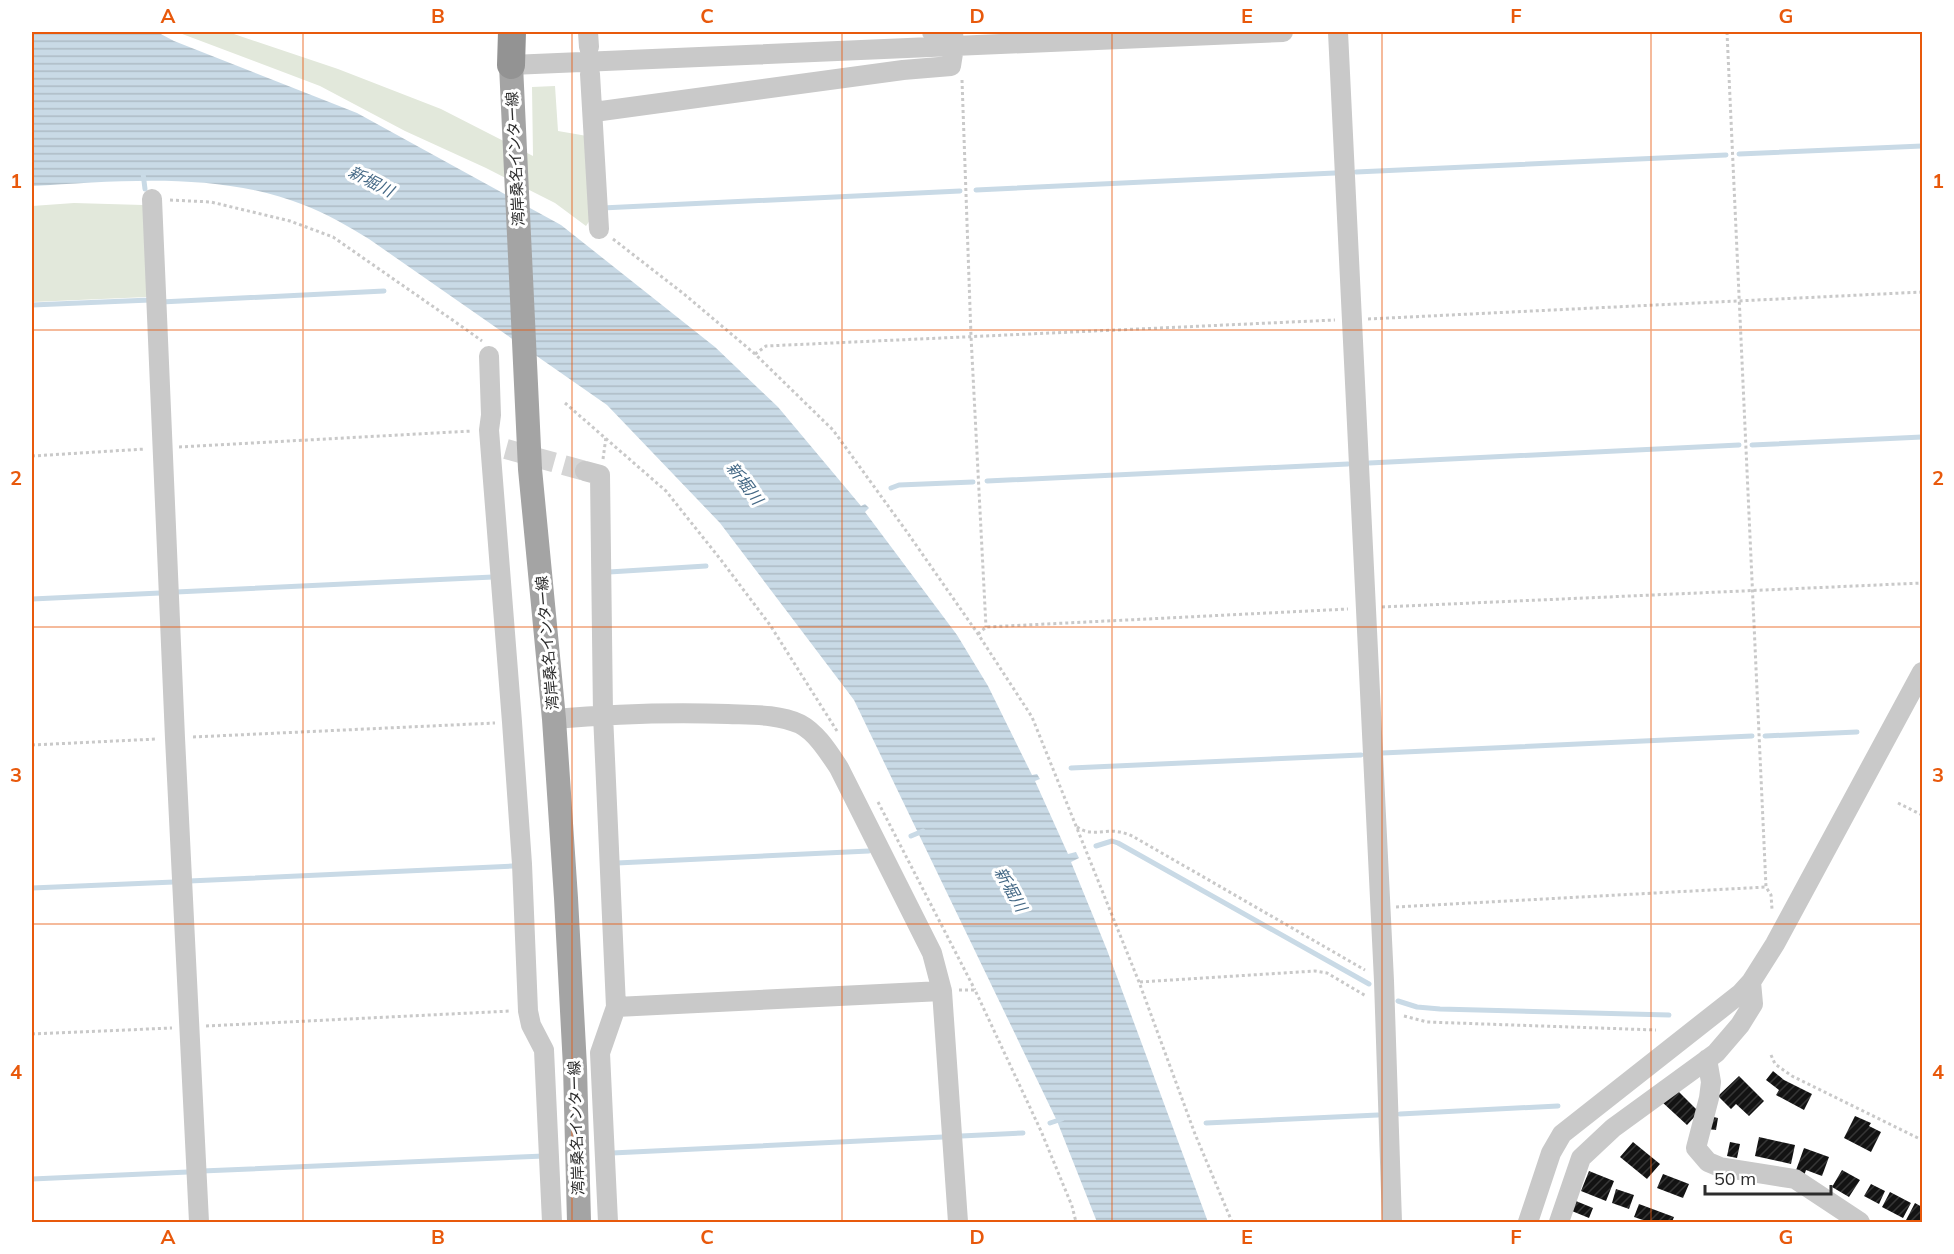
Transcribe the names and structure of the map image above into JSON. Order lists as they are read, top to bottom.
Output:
{
  "streets": {
    "main road": ["湾岸桑名インター線"]
  },
  "water": ["新堀川"],
  "scale_bar": "50 m",
  "grid": {
    "columns": [
      "A",
      "B",
      "C",
      "D",
      "E",
      "F",
      "G"
    ],
    "rows": [
      "1",
      "2",
      "3",
      "4"
    ]
  }
}
